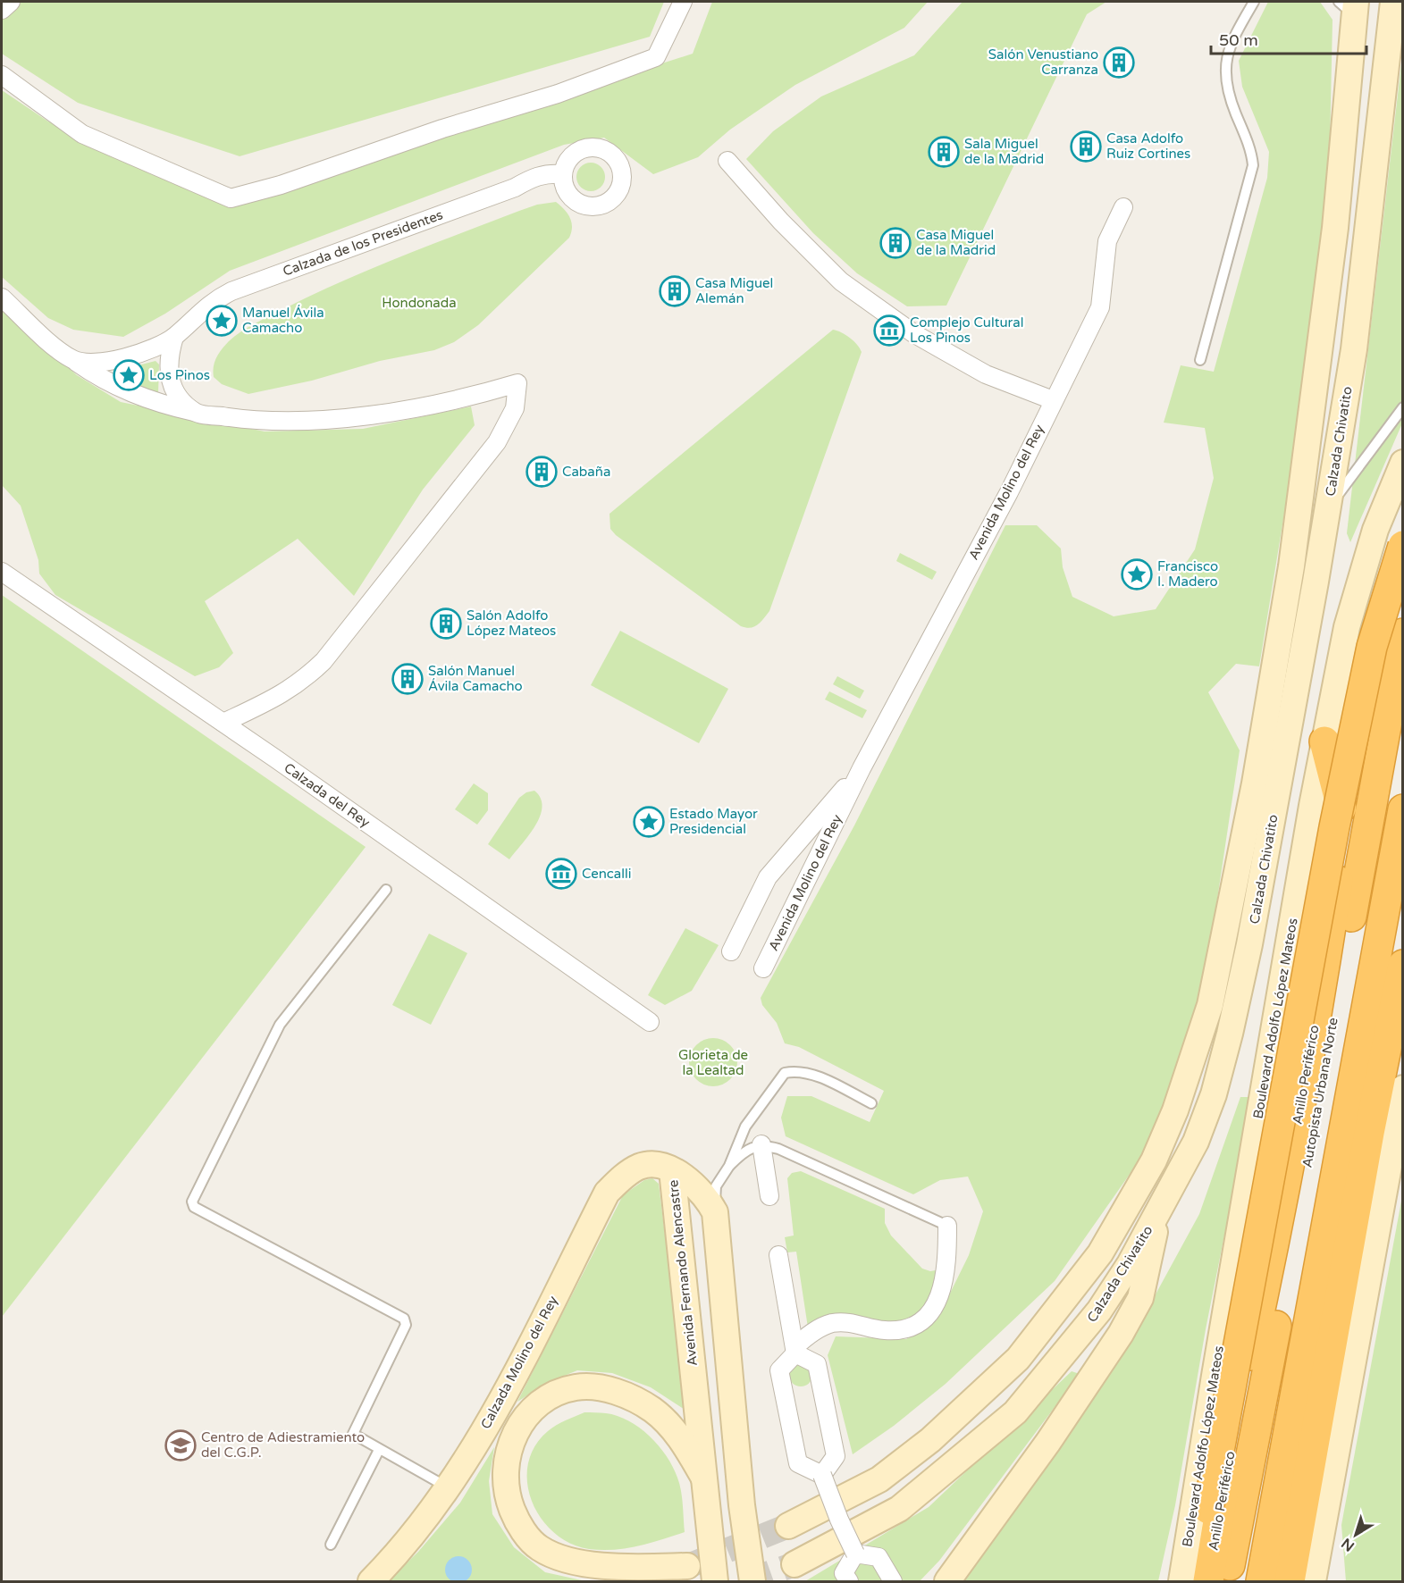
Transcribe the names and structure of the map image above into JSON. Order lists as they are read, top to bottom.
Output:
{
  "streets": {
    "highway": ["Anillo Periférico", "Autopista Urbana Norte"],
    "main road": [
      "Calzada Chivatito",
      "Boulevard Adolfo López Mateos",
      "Avenida Fernando Alencastre",
      "Calzada Molino del Rey"
    ],
    "street": ["Calzada de los Presidentes", "Avenida Molino del Rey", "Calzada del Rey"]
  },
  "crossings": [
    ["Avenida Fernando Alencastre", "Calzada Molino del Rey"]
  ],
  "parks": ["Hondonada", "Glorieta de la Lealtad"],
  "places": {
    "building": [
      "Salón Venustiano Carranza",
      "Casa Adolfo Ruiz Cortines",
      "Sala Miguel de la Madrid",
      "Casa Miguel de la Madrid",
      "Casa Miguel Alemán",
      "Cabaña",
      "Salón Adolfo López Mateos",
      "Salón Manuel Ávila Camacho"
    ],
    "place": [
      "Manuel Ávila Camacho",
      "Los Pinos",
      "Francisco I. Madero",
      "Estado Mayor Presidencial"
    ],
    "museum": ["Complejo Cultural Los Pinos", "Cencalli"],
    "school or university": ["Centro de Adiestramiento del C.G.P."]
  },
  "scale_bar": "50 m",
  "north": "bottom left"
}
